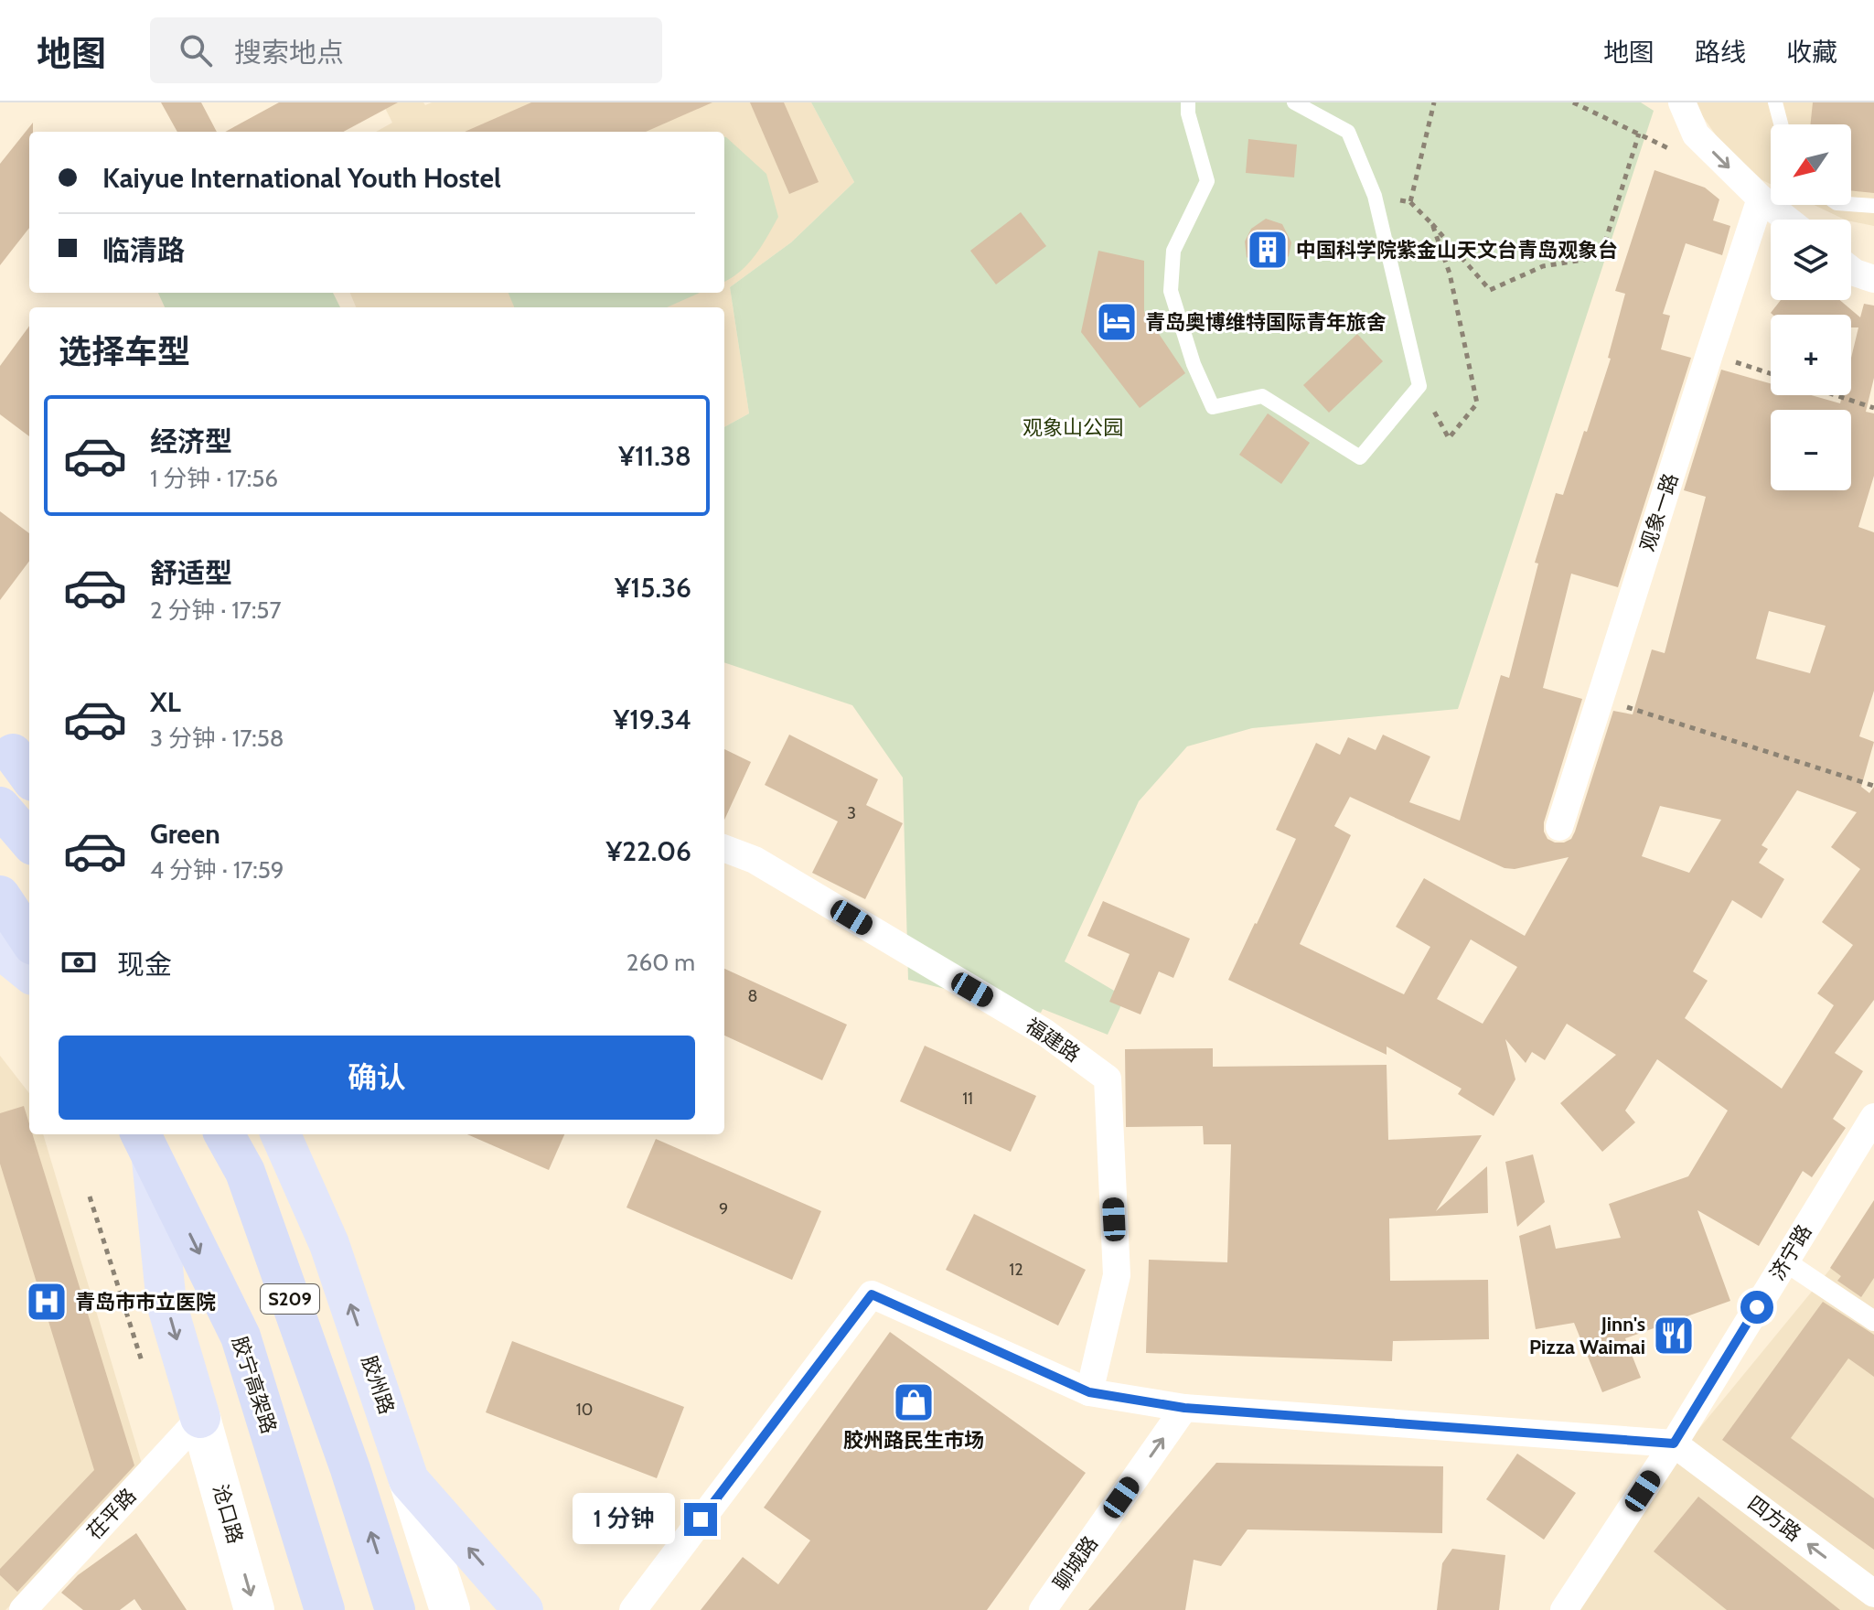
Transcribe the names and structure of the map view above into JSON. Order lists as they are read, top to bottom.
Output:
{
  "streets": {
    "highway": ["S209", "胶宁高架路"],
    "main road": ["胶州路", "沧口路"],
    "street": [
      "观象一路",
      "福建路",
      "济宁路",
      "茌平路",
      "四方路",
      "聊城路"
    ]
  },
  "crossings": [
    ["济宁路", "四方路"],
    ["茌平路", "沧口路"]
  ],
  "one_way": ["聊城路"],
  "parks": ["观象山公园"],
  "places": {
    "building": ["中国科学院紫金山天文台青岛观象台"],
    "hotel": ["青岛奥博维特国际青年旅舍"],
    "hospital": ["青岛市市立医院"],
    "restaurant": ["Jinn's Pizza Waimai"],
    "shop": ["胶州路民生市场"]
  },
  "house_numbers": [
    "3",
    "8",
    "11",
    "9",
    "12",
    "10"
  ],
  "north": "bottom left",
  "page": {
    "header": "地图",
    "search": "搜索地点",
    "nav": ["地图", "路线", "收藏"],
    "map_buttons": ["+", "−"],
    "banner": ["Kaiyue International Youth Hostel", "临清路"],
    "heading": "选择车型",
    "list": [
      {
        "name": "经济型",
        "note": "1 分钟 · 17:56",
        "value": "¥11.38"
      },
      {
        "name": "舒适型",
        "note": "2 分钟 · 17:57",
        "value": "¥15.36"
      },
      {
        "name": "XL",
        "note": "3 分钟 · 17:58",
        "value": "¥19.34"
      },
      {
        "name": "Green",
        "note": "4 分钟 · 17:59",
        "value": "¥22.06"
      }
    ],
    "pay": ["现金", "260 m"],
    "buttons": "确认",
    "bubble": "1 分钟"
  }
}
